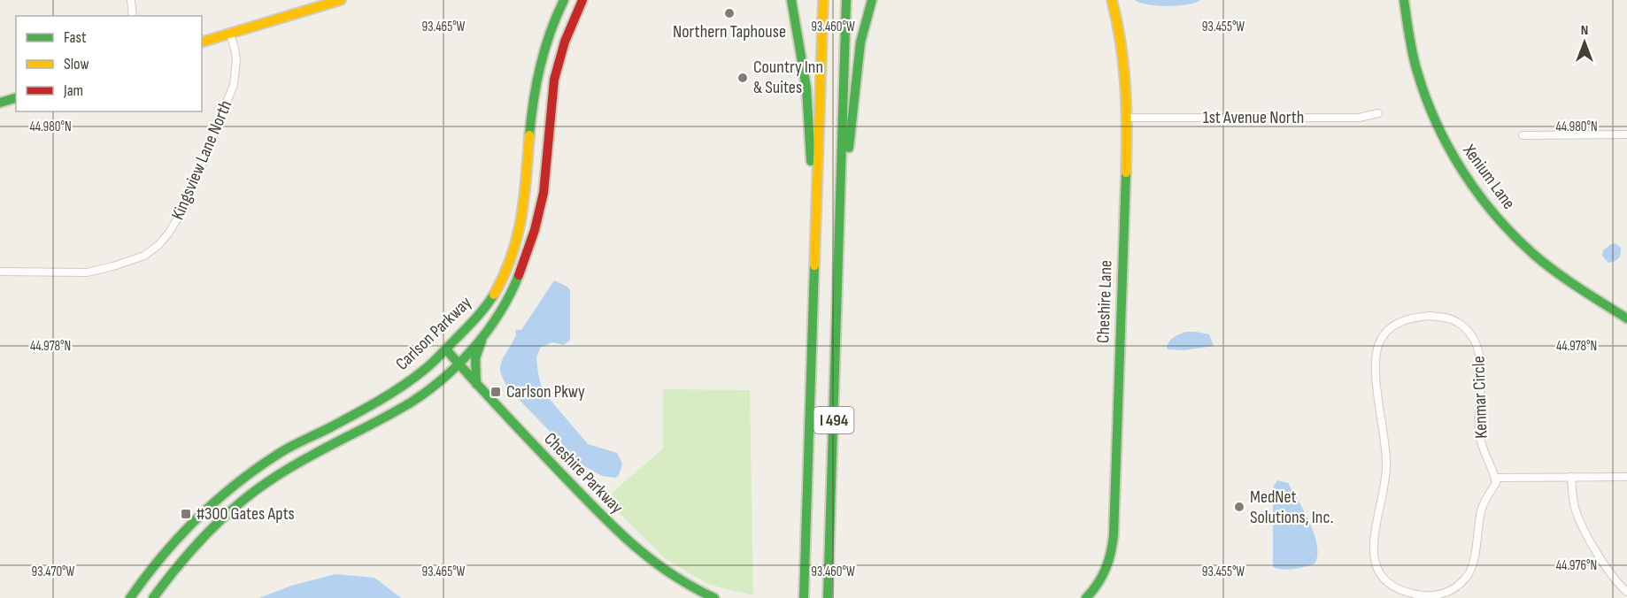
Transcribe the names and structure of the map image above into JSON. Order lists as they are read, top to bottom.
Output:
{
  "streets": {
    "main road": [
      "Xenium Lane",
      "Cheshire Lane",
      "Carlson Parkway",
      "I 494",
      "Cheshire Parkway"
    ],
    "street": ["1st Avenue North", "Kingsview Lane North", "Kenmar Circle"]
  },
  "crossings": [
    ["1st Avenue North", "Cheshire Lane"],
    ["Carlson Parkway", "Cheshire Parkway"]
  ],
  "places": {
    "other": ["Northern Taphouse", "Country Inn & Suites", "MedNet Solutions, Inc."],
    "transit": ["Carlson Pkwy", "#300 Gates Apts"]
  },
  "legend": ["Fast", "Slow", "Jam"],
  "north": "top",
  "coordinates": [
    "93.465°W",
    "93.460°W",
    "93.455°W",
    "44.980°N",
    "44.978°N",
    "44.976°N",
    "93.470°W"
  ]
}
